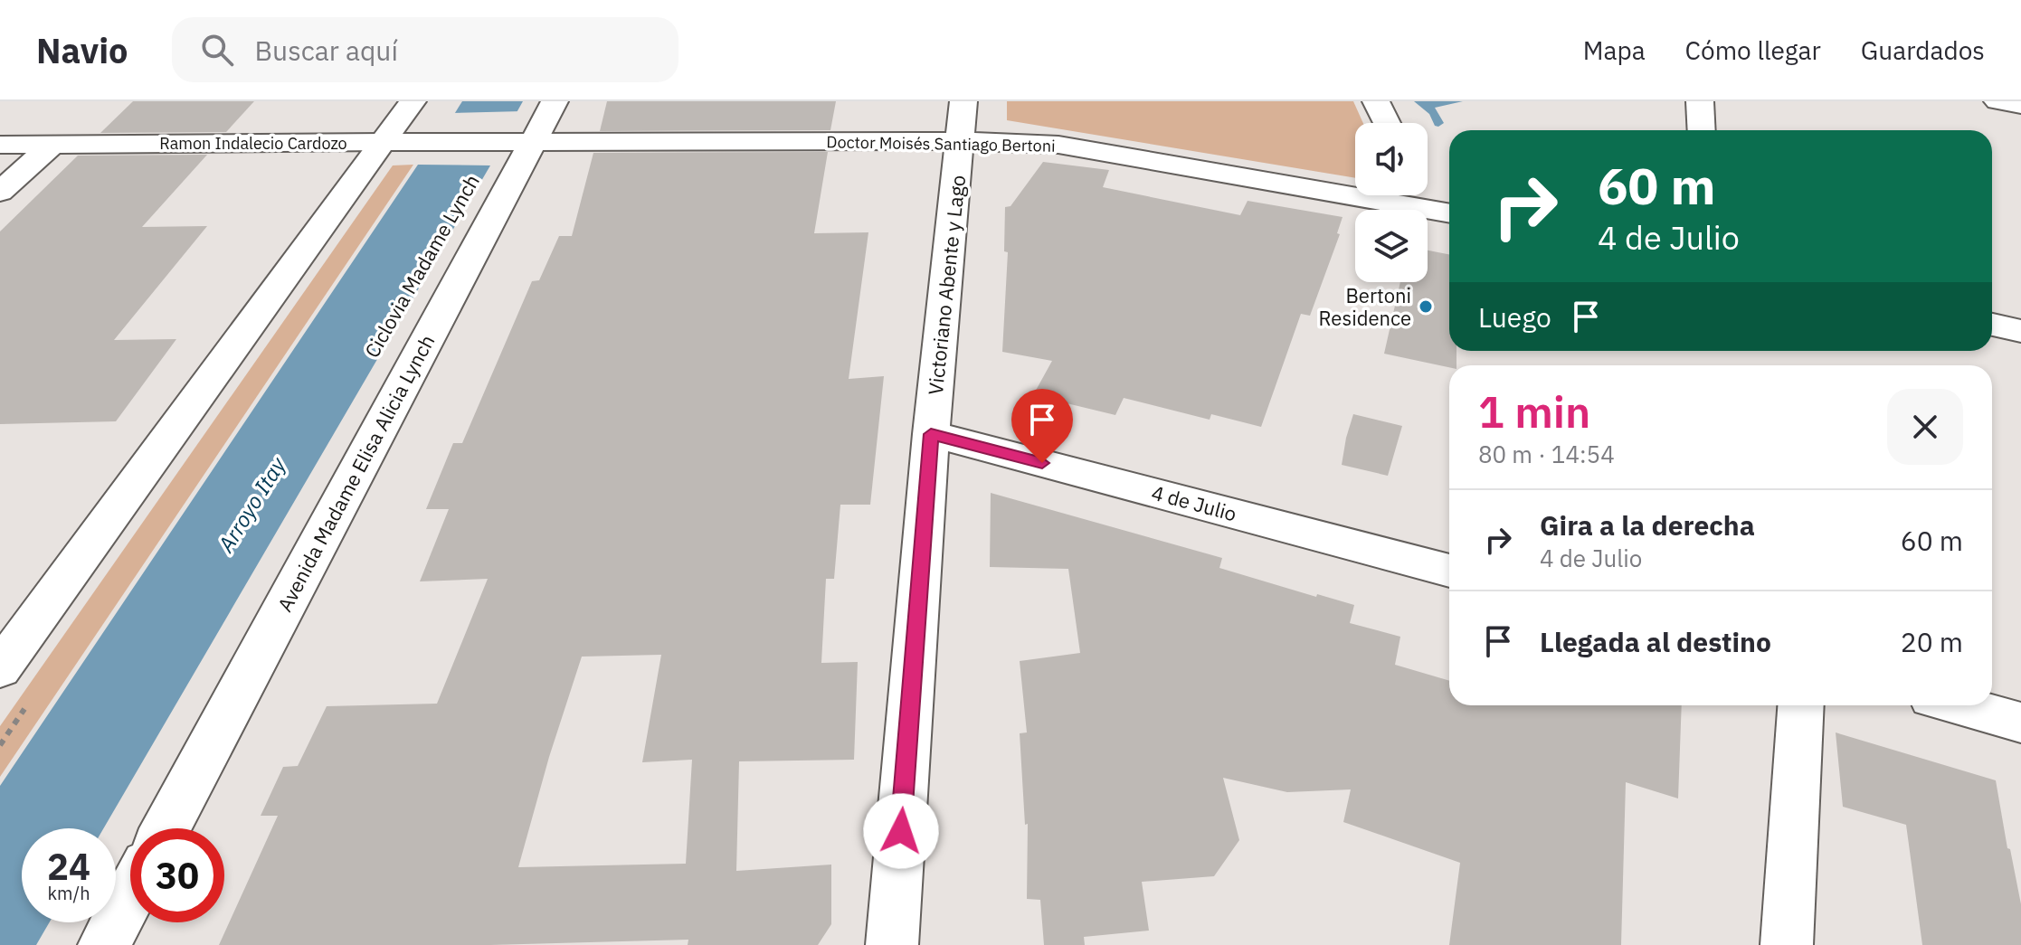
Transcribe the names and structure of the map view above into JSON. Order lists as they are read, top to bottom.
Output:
{
  "streets": {
    "main road": [
      "Ramon Indalecio Cardozo",
      "Doctor Moisés Santiago Bertoni",
      "Victoriano Abente y Lago",
      "Avenida Madame Elisa Alicia Lynch",
      "4 de Julio"
    ]
  },
  "crossings": [
    ["Ramon Indalecio Cardozo", "Doctor Moisés Santiago Bertoni"],
    ["Ramon Indalecio Cardozo", "Avenida Madame Elisa Alicia Lynch"],
    ["Doctor Moisés Santiago Bertoni", "Victoriano Abente y Lago"],
    ["Doctor Moisés Santiago Bertoni", "Avenida Madame Elisa Alicia Lynch"],
    ["Victoriano Abente y Lago", "4 de Julio"]
  ],
  "water": ["Arroyo Itay"],
  "places": ["Bertoni Residence"],
  "page": {
    "header": "Navio",
    "search": "Buscar aquí",
    "nav": ["Mapa", "Cómo llegar", "Guardados"],
    "turn": ["60 m", "4 de Julio"],
    "then": "Luego",
    "heading": ["1 min", "80 m · 14:54"],
    "list": [
      {
        "name": "Gira a la derecha",
        "note": "4 de Julio",
        "value": "60 m"
      },
      {
        "name": "Llegada al destino",
        "value": "20 m"
      }
    ],
    "speed": "24 km/h",
    "limit": "30"
  }
}
